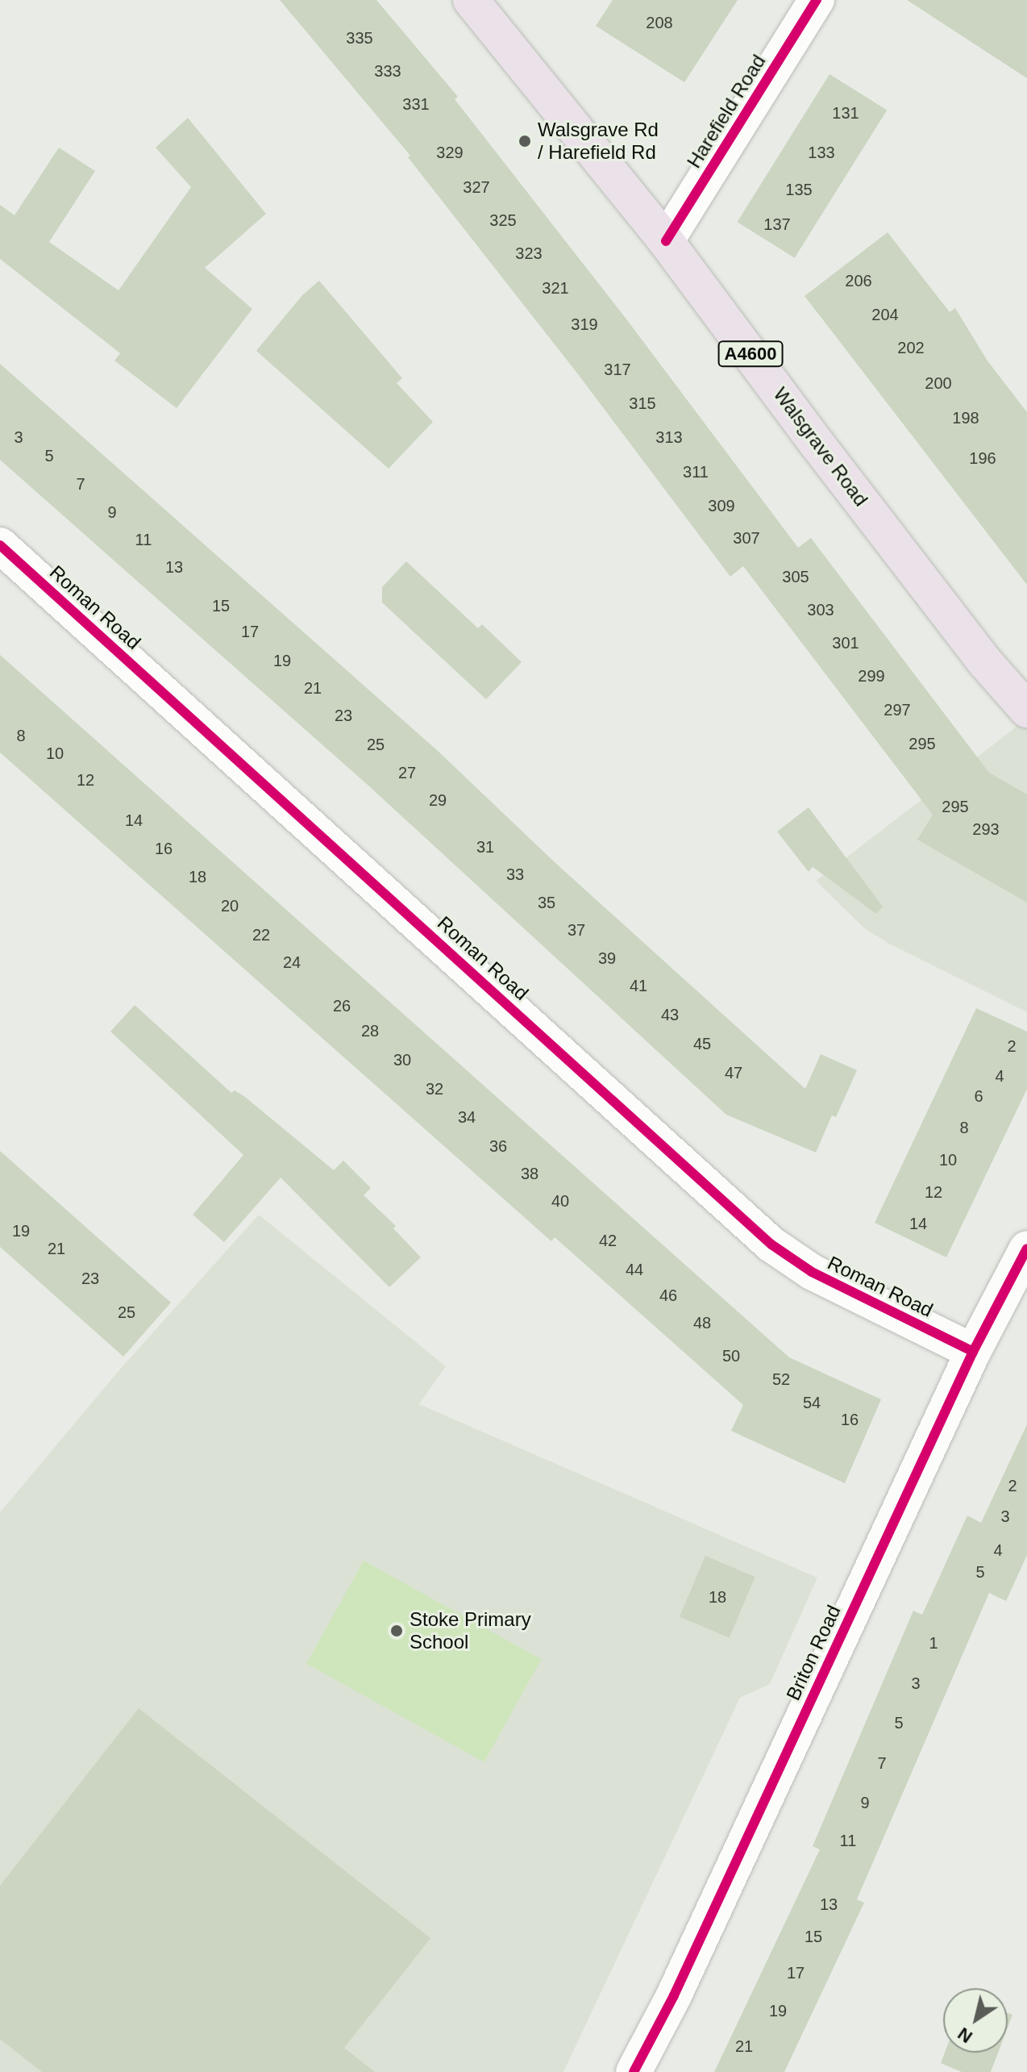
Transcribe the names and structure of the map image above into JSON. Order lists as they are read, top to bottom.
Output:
{
  "streets": {
    "highway": ["A4600", "Walsgrave Road"],
    "street": ["Harefield Road", "Roman Road", "Briton Road"]
  },
  "crossings": [
    ["Harefield Road", "Walsgrave Road"],
    ["Roman Road", "Briton Road"]
  ],
  "places": ["Walsgrave Rd / Harefield Rd", "Stoke Primary School"],
  "house_numbers": [
    "208",
    "335",
    "333",
    "331",
    "131",
    "329",
    "133",
    "327",
    "135",
    "325",
    "137",
    "323",
    "206",
    "321",
    "204",
    "319",
    "202",
    "317",
    "200",
    "315",
    "198",
    "3",
    "313",
    "5",
    "196",
    "311",
    "7",
    "309",
    "9",
    "307",
    "11",
    "13",
    "305",
    "15",
    "303",
    "17",
    "301",
    "19",
    "299",
    "21",
    "297",
    "23",
    "8",
    "295",
    "25",
    "10",
    "27",
    "12",
    "29",
    "295",
    "14",
    "293",
    "31",
    "16",
    "33",
    "18",
    "35",
    "20",
    "37",
    "22",
    "39",
    "24",
    "41",
    "26",
    "43",
    "28",
    "45",
    "2",
    "30",
    "47",
    "4",
    "32",
    "6",
    "34",
    "8",
    "36",
    "10",
    "38",
    "12",
    "40",
    "14",
    "19",
    "42",
    "21",
    "44",
    "23",
    "46",
    "25",
    "48",
    "50",
    "52",
    "54",
    "16",
    "2",
    "3",
    "4",
    "5",
    "18",
    "1",
    "3",
    "5",
    "7",
    "9",
    "11",
    "13",
    "15",
    "17",
    "19",
    "21"
  ],
  "north": "bottom left"
}
